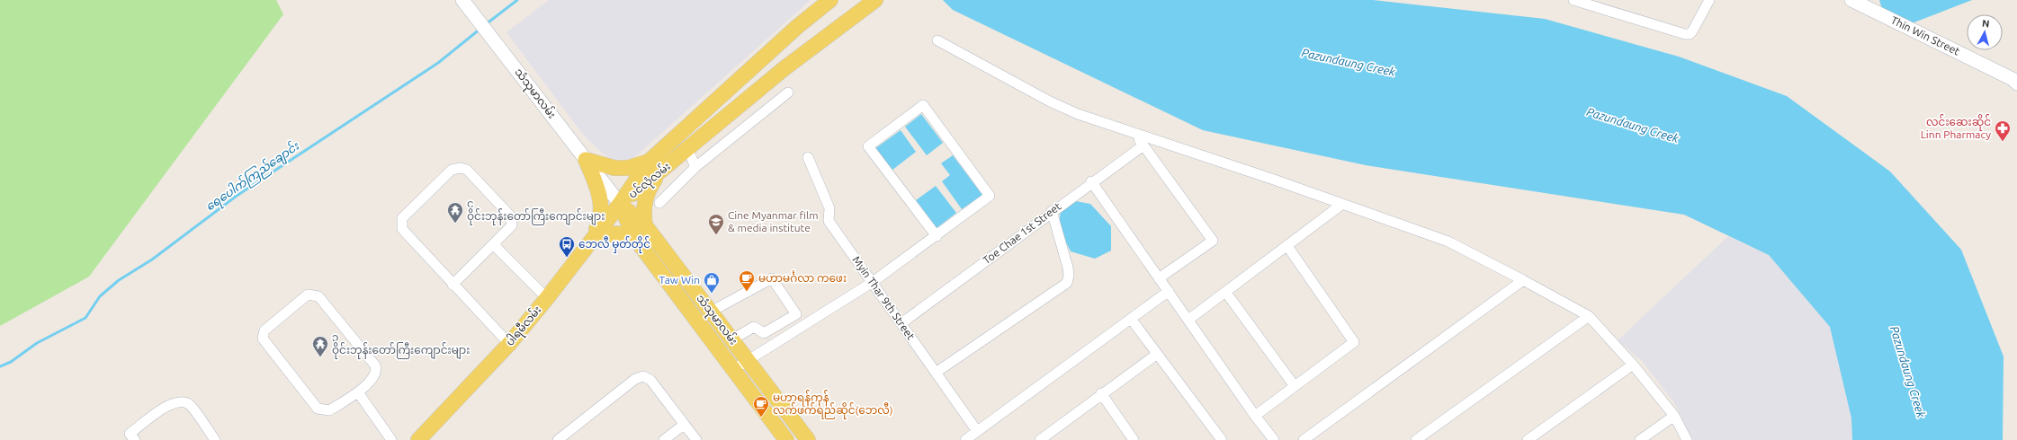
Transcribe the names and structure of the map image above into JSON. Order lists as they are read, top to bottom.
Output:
{
  "streets": {
    "main road": [
      "Thin Win Street",
      "သံသုမာလမ်း",
      "ပင်လုံလမ်း",
      "ပါရမီလမ်း"
    ],
    "street": ["Toe Chae 1st Street", "Myin Thar 9th Street"]
  },
  "crossings": [
    ["သံသုမာလမ်း", "ပင်လုံလမ်း"],
    ["သံသုမာလမ်း", "ပါရမီလမ်း"],
    ["ပင်လုံလမ်း", "ပါရမီလမ်း"],
    ["Toe Chae 1st Street", "Myin Thar 9th Street"]
  ],
  "water": ["Pazundaung Creek", "ရေပေါက်ကြည်ချောင်း"],
  "places": {
    "pharmacy": ["လင်းဆေးဆိုင် Linn Pharmacy"],
    "temple": ["၄ ဝိုင်းဘုန်းတော်ကြီးကျောင်းများ", "၃ ဝိုင်းဘုန်းတော်ကြီးကျောင်းများ"],
    "school or university": ["Cine Myanmar film & media institute"],
    "bus stop": ["ဘေလီ မှတ်တိုင်"],
    "cafe": ["မဟာမင်္ဂလာ ကဖေး", "မဟာရန်ကုန် လက်ဖက်ရည်ဆိုင်(ဘေလီ)"],
    "shop": ["Taw Win"]
  },
  "north": "top"
}
